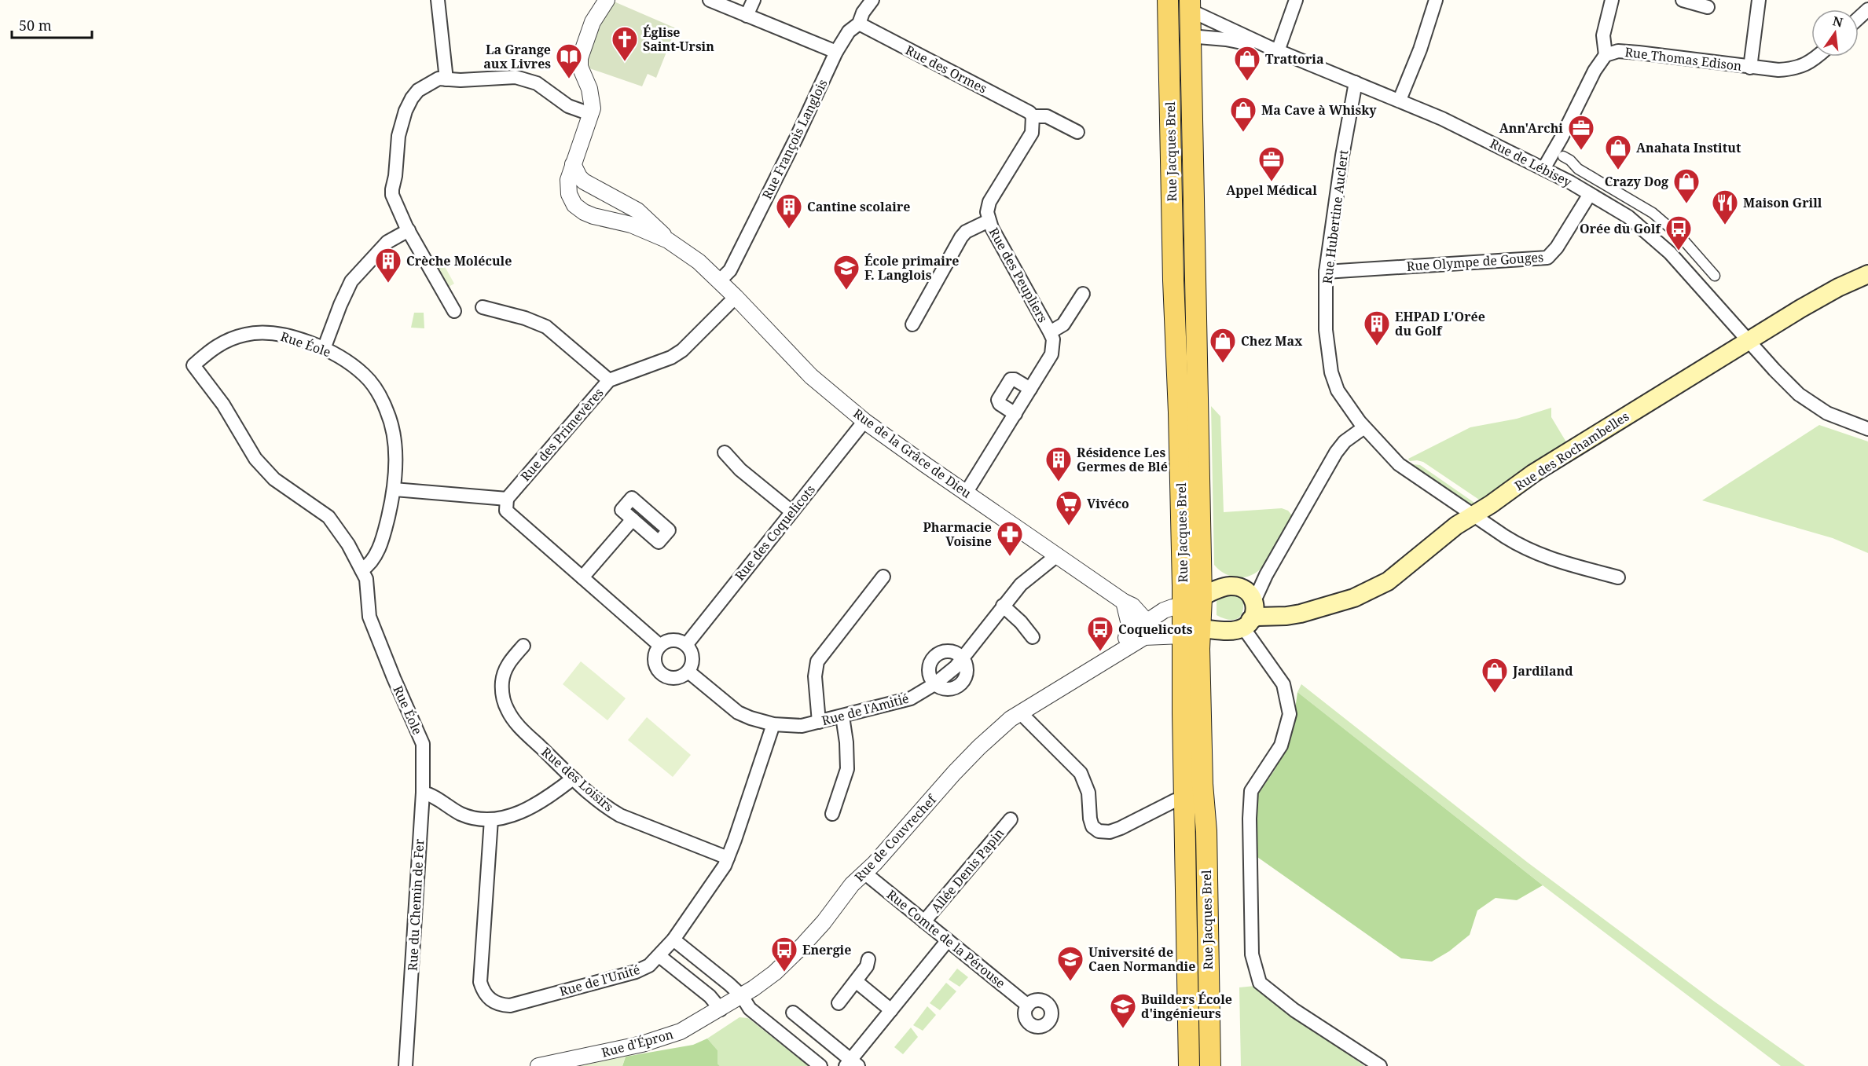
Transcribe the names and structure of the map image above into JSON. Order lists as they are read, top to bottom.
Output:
{
  "streets": {
    "main road": ["Rue Jacques Brel", "Rue des Rochambelles"],
    "street": [
      "Rue Thomas Edison",
      "Rue des Ormes",
      "Rue François Langlois",
      "Rue de Lébisey",
      "Rue Hubertine Auclert",
      "Rue Olympe de Gouges",
      "Rue des Peupliers",
      "Rue Éole",
      "Rue des Primevères",
      "Rue de la Grâce de Dieu",
      "Rue des Coquelicots",
      "Rue de l'Amitié",
      "Rue des Loisirs",
      "Rue de Couvrechef",
      "Allée Denis Papin",
      "Rue du Chemin de Fer",
      "Rue Comte de la Pérouse",
      "Rue de l'Unité",
      "Rue d'Épron"
    ]
  },
  "crossings": [
    ["Rue Thomas Edison", "Rue de Lébisey"],
    ["Rue des Ormes", "Rue François Langlois"],
    ["Rue des Ormes", "Rue des Peupliers"],
    ["Rue François Langlois", "Rue de la Grâce de Dieu"],
    ["Rue Jacques Brel", "Rue de Lébisey"],
    ["Rue Jacques Brel", "Rue des Rochambelles"],
    ["Rue Jacques Brel", "Rue de Couvrechef"],
    ["Rue de Lébisey", "Rue Hubertine Auclert"],
    ["Rue de Lébisey", "Rue Olympe de Gouges"],
    ["Rue de Lébisey", "Rue des Rochambelles"],
    ["Rue Hubertine Auclert", "Rue Olympe de Gouges"],
    ["Rue Hubertine Auclert", "Rue des Rochambelles"],
    ["Rue des Peupliers", "Rue de la Grâce de Dieu"],
    ["Rue Éole", "Rue du Chemin de Fer"],
    ["Rue des Primevères", "Rue de la Grâce de Dieu"],
    ["Rue des Rochambelles", "Rue de Couvrechef"],
    ["Rue de la Grâce de Dieu", "Rue des Coquelicots"],
    ["Rue de la Grâce de Dieu", "Rue de Couvrechef"],
    ["Rue des Coquelicots", "Rue de l'Amitié"],
    ["Rue de l'Amitié", "Rue de l'Unité"],
    ["Rue des Loisirs", "Rue de l'Unité"],
    ["Rue de Couvrechef", "Rue Comte de la Pérouse"],
    ["Rue de Couvrechef", "Rue d'Épron"],
    ["Allée Denis Papin", "Rue Comte de la Pérouse"]
  ],
  "places": {
    "church": ["Église Saint-Ursin"],
    "library": ["La Grange aux Livres"],
    "shop": [
      "Trattoria",
      "Ma Cave à Whisky",
      "Anahata Institut",
      "Crazy Dog",
      "Chez Max",
      "Jardiland"
    ],
    "office": ["Ann'Archi", "Appel Médical"],
    "restaurant": ["Maison Grill"],
    "building": [
      "Cantine scolaire",
      "Crèche Molécule",
      "EHPAD L'Orée du Golf",
      "Résidence Les Germes de Blé"
    ],
    "bus stop": ["Orée du Golf", "Coquelicots", "Energie"],
    "school or university": ["École primaire F. Langlois", "Université de Caen Normandie", "Builders École d'ingénieurs"],
    "supermarket": ["Vivéco"],
    "pharmacy": ["Pharmacie Voisine"]
  },
  "scale_bar": "50 m",
  "north": "top"
}
